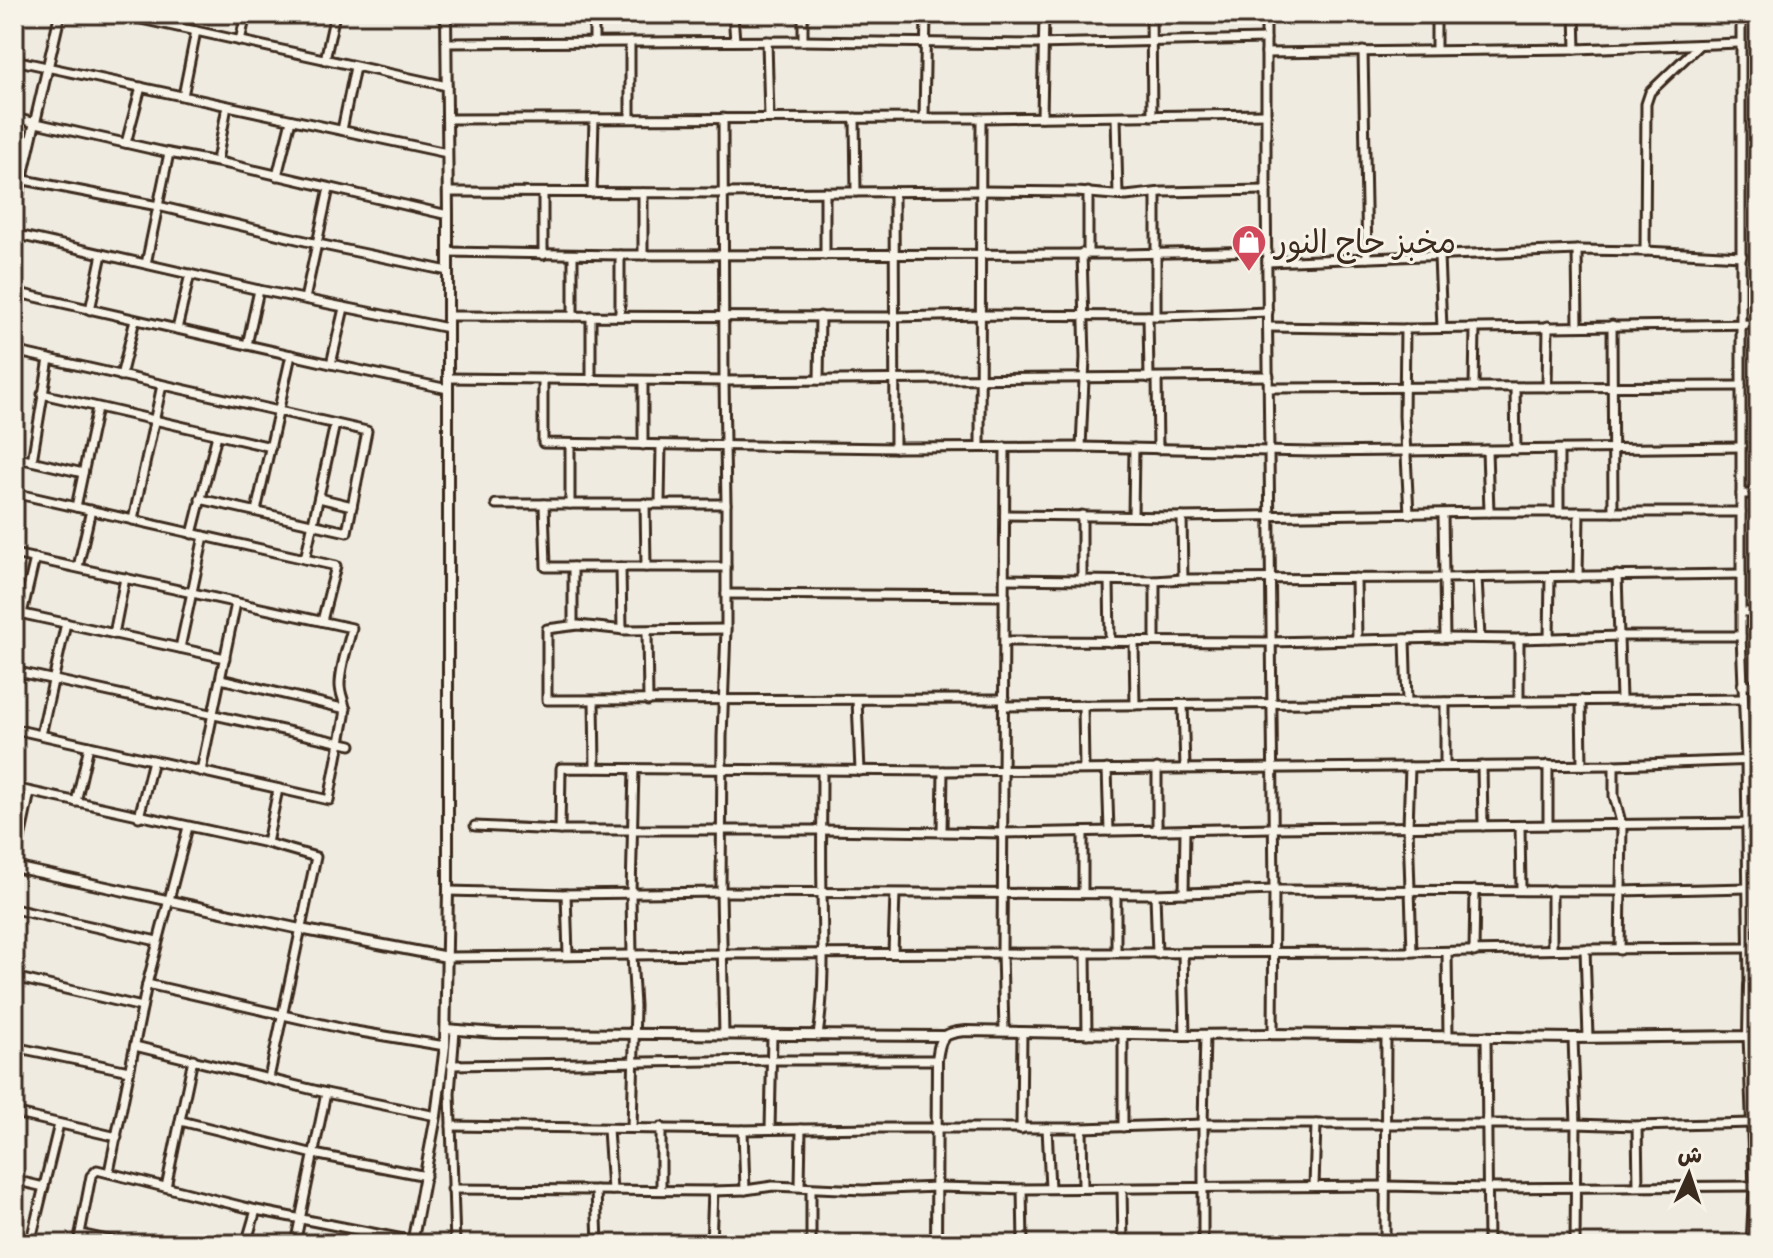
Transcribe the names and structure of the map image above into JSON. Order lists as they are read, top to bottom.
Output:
{
  "places": {
    "shop": ["مخبز حاج النور"]
  },
  "north": "top"
}
